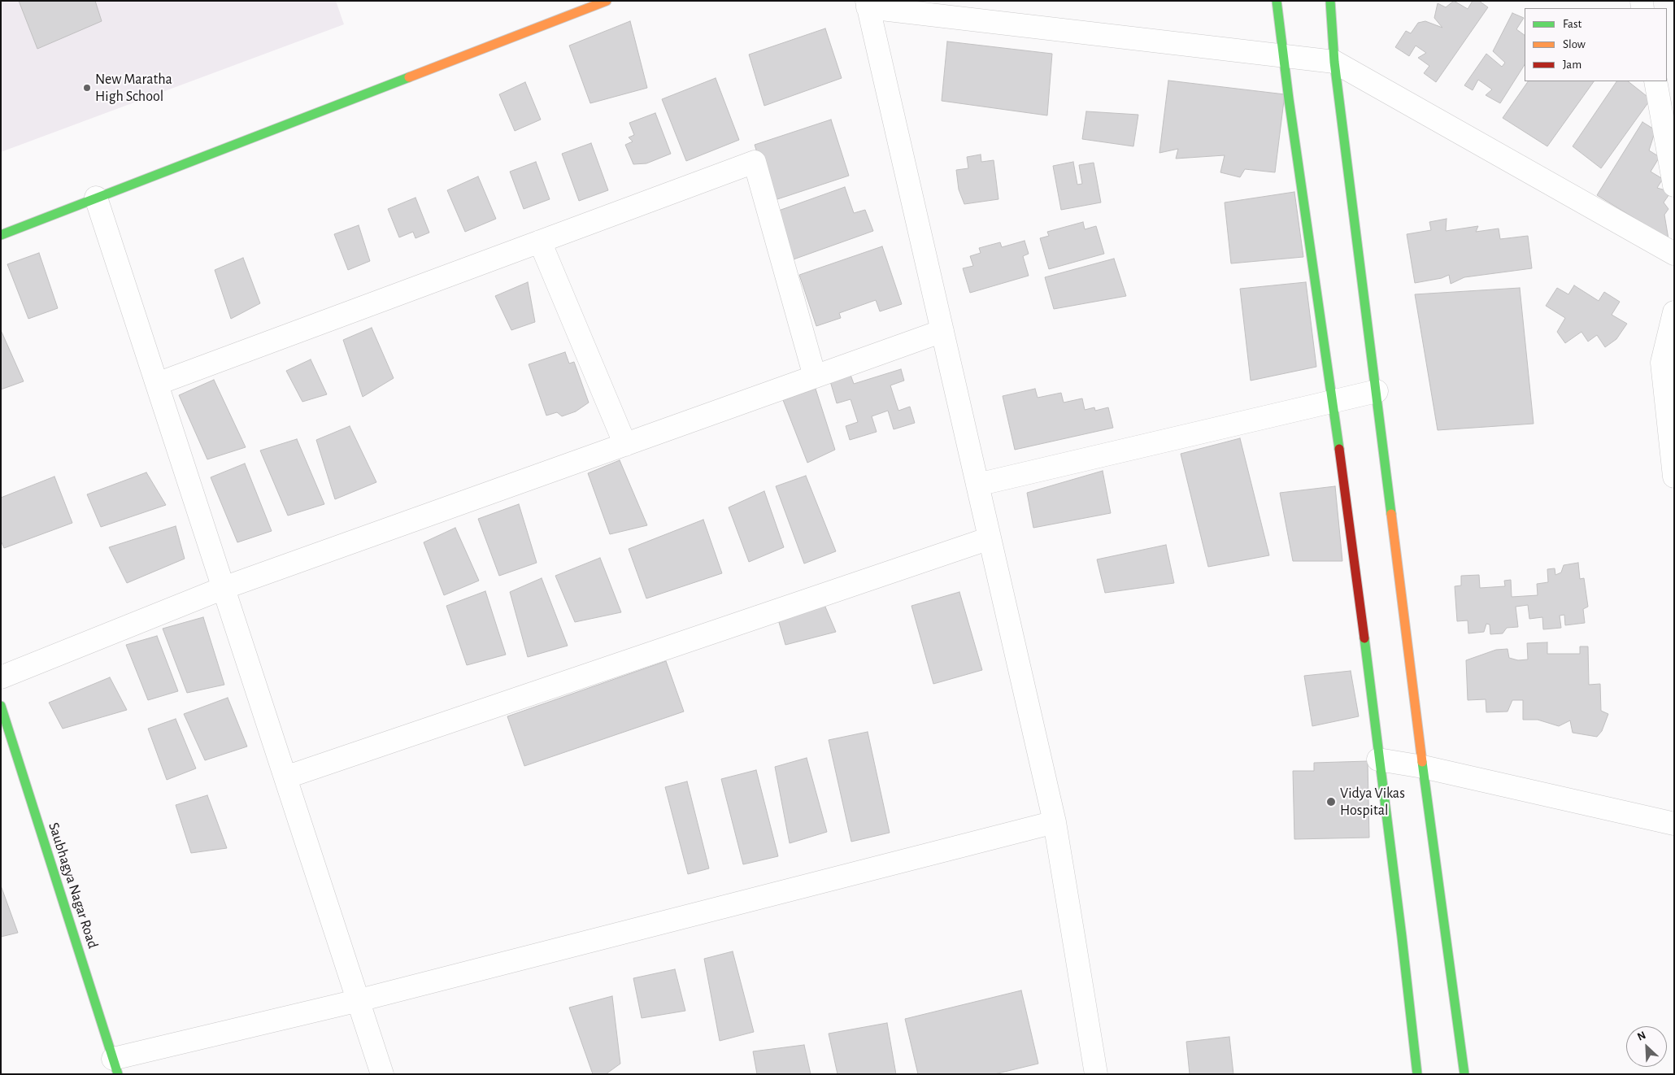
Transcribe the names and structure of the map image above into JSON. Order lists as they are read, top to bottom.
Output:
{
  "streets": {
    "street": ["Saubhagya Nagar Road"]
  },
  "places": ["New Maratha High School", "Vidya Vikas Hospital"],
  "legend": ["Fast", "Slow", "Jam"],
  "north": "top left"
}
